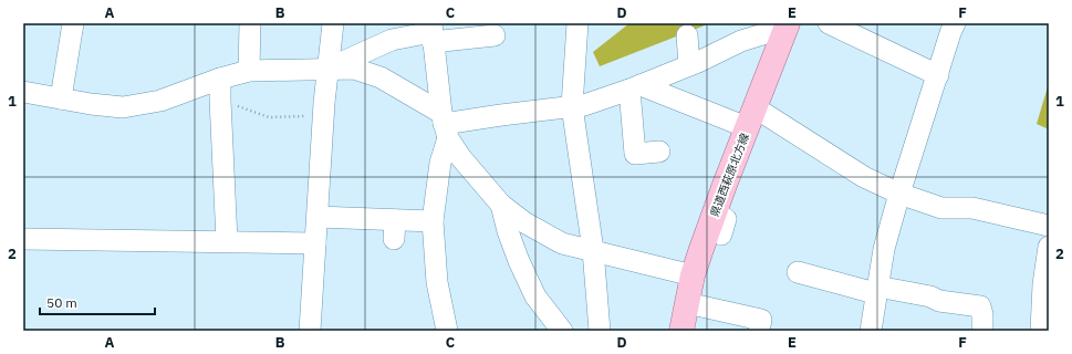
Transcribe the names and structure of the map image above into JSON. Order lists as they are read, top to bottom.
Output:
{
  "streets": {
    "main road": ["県道西萩原北方線"]
  },
  "scale_bar": "50 m",
  "grid": {
    "columns": [
      "A",
      "B",
      "C",
      "D",
      "E",
      "F"
    ],
    "rows": ["1", "2"]
  }
}
